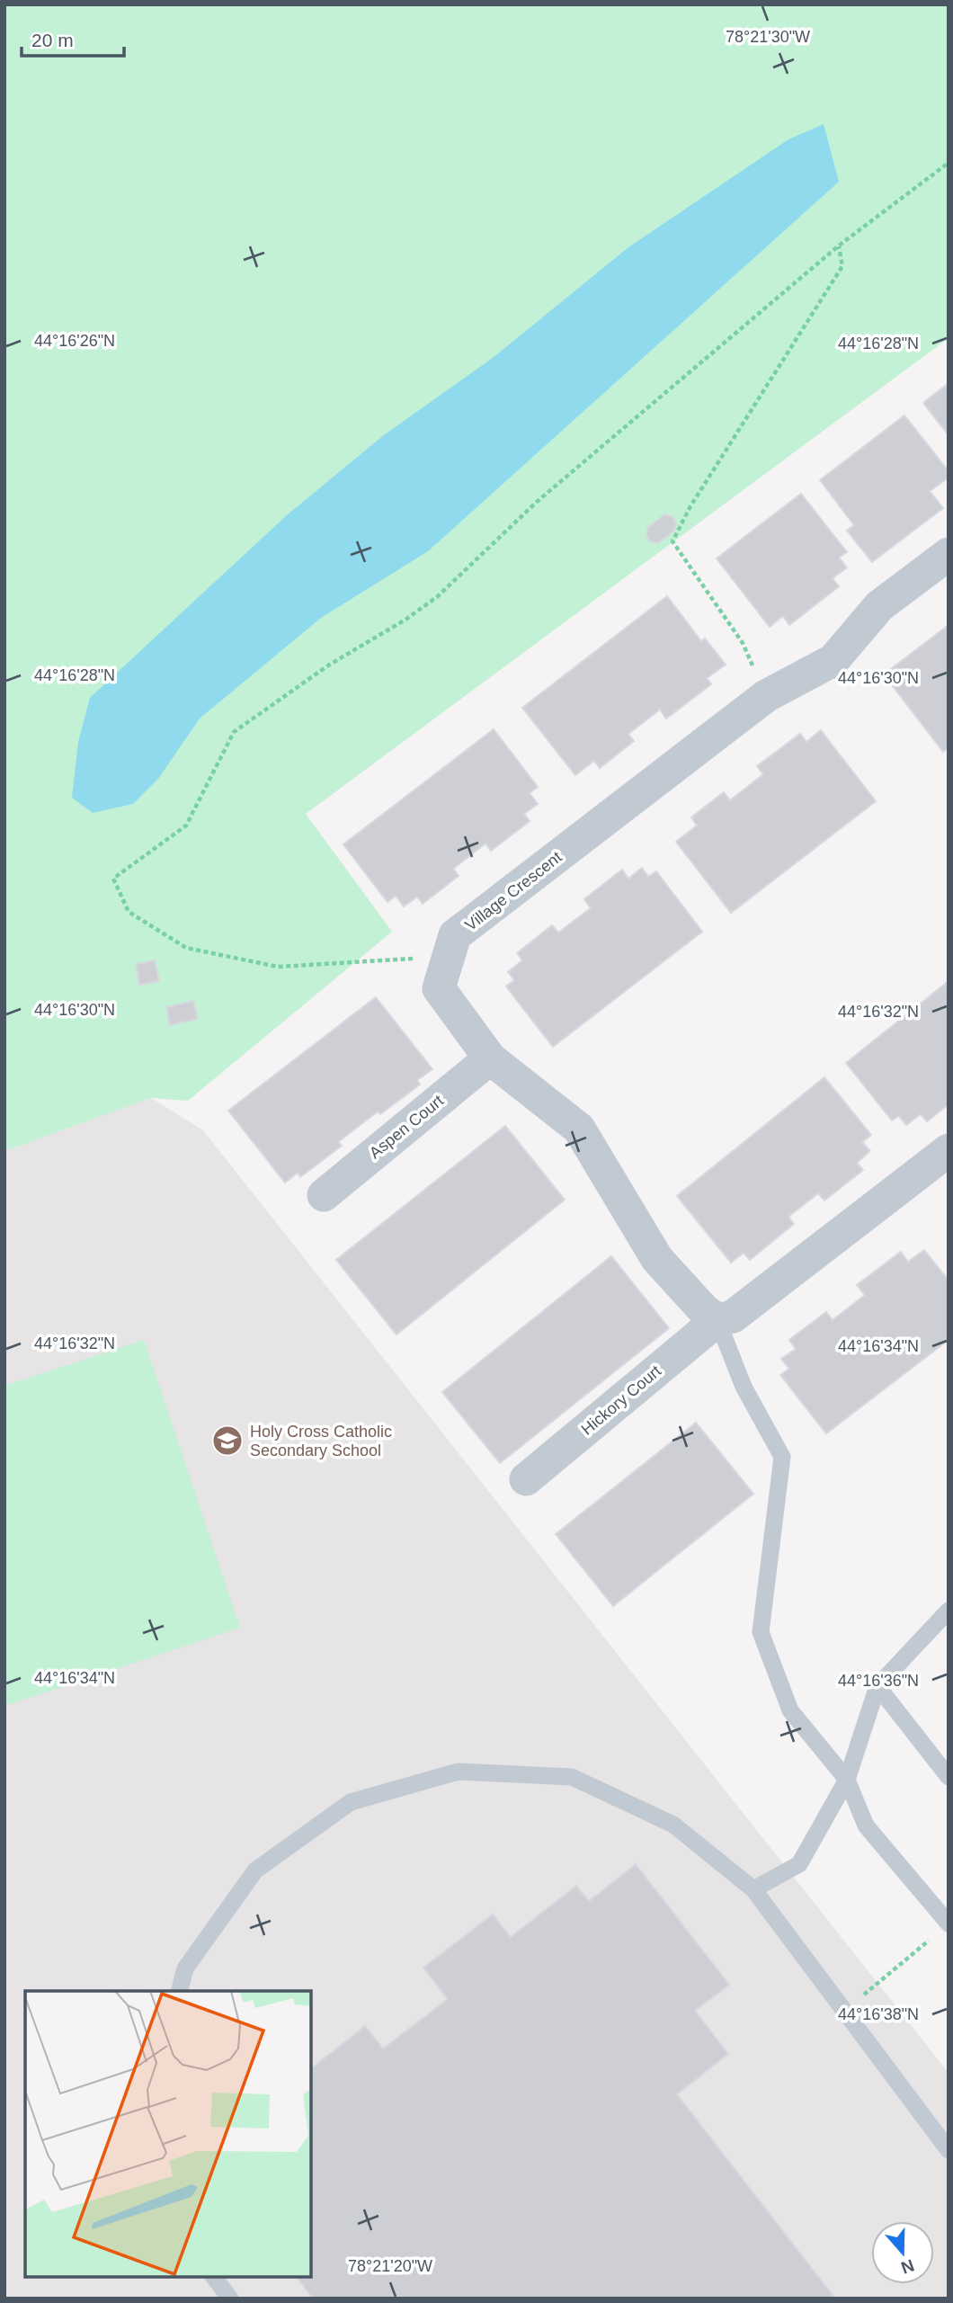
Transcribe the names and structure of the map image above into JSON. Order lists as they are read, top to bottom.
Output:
{
  "streets": {
    "street": ["Village Crescent", "Aspen Court", "Hickory Court"]
  },
  "crossings": [
    ["Village Crescent", "Aspen Court"],
    ["Village Crescent", "Hickory Court"]
  ],
  "places": {
    "school or university": ["Holy Cross Catholic Secondary School"]
  },
  "scale_bar": "20 m",
  "north": "bottom",
  "coordinates": [
    "78°21'30\"W",
    "44°16'26\"N",
    "44°16'28\"N",
    "44°16'30\"N",
    "44°16'32\"N",
    "44°16'34\"N",
    "44°16'36\"N",
    "44°16'38\"N",
    "78°21'20\"W"
  ]
}
